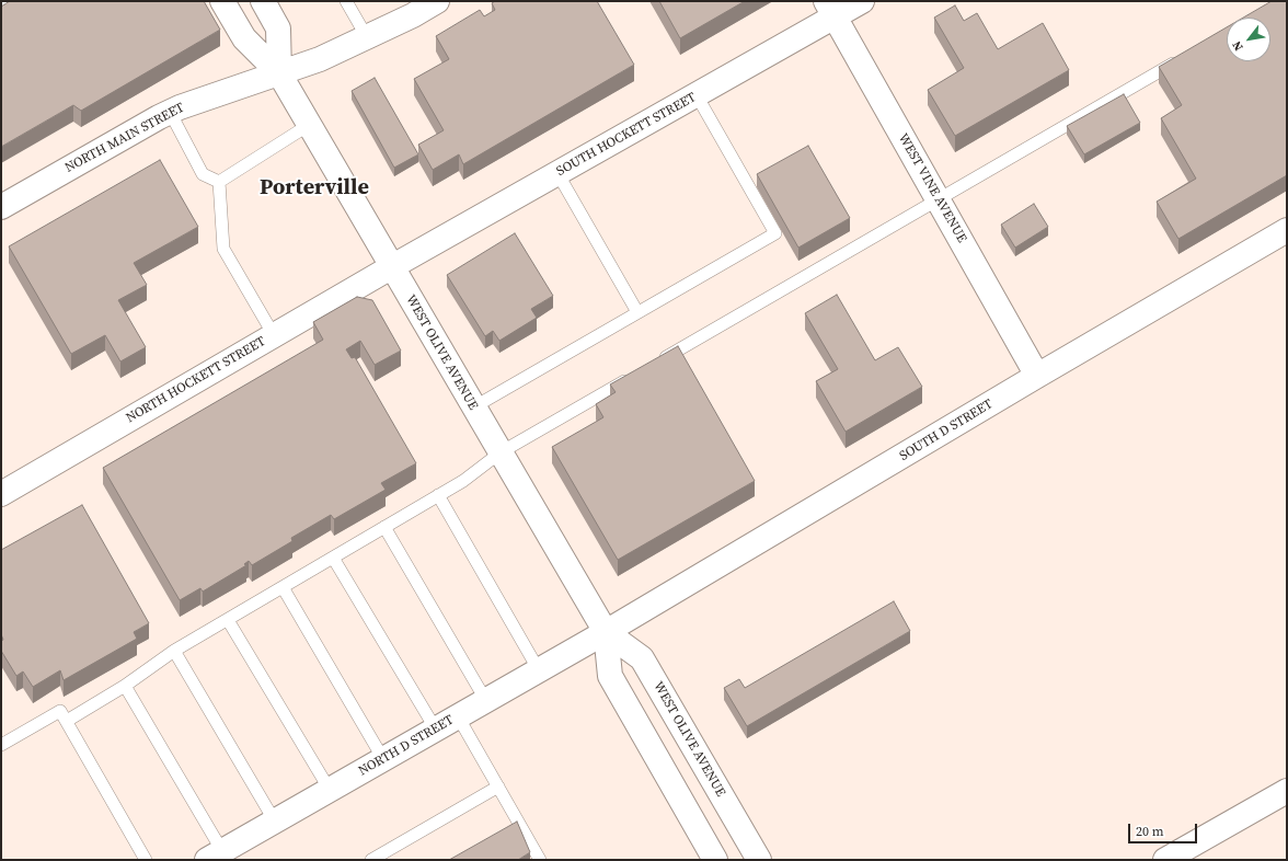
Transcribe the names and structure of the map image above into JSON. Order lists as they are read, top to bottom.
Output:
{
  "streets": {
    "street": [
      "SOUTH HOCKETT STREET",
      "NORTH MAIN STREET",
      "WEST VINE AVENUE",
      "WEST OLIVE AVENUE",
      "NORTH HOCKETT STREET",
      "SOUTH D STREET",
      "NORTH D STREET"
    ]
  },
  "crossings": [
    ["SOUTH HOCKETT STREET", "WEST VINE AVENUE"],
    ["SOUTH HOCKETT STREET", "WEST OLIVE AVENUE"],
    ["SOUTH HOCKETT STREET", "NORTH HOCKETT STREET"],
    ["NORTH MAIN STREET", "WEST OLIVE AVENUE"],
    ["WEST VINE AVENUE", "SOUTH D STREET"],
    ["WEST OLIVE AVENUE", "NORTH HOCKETT STREET"],
    ["WEST OLIVE AVENUE", "SOUTH D STREET"],
    ["WEST OLIVE AVENUE", "NORTH D STREET"],
    ["SOUTH D STREET", "NORTH D STREET"]
  ],
  "districts": ["Porterville"],
  "scale_bar": "20 m",
  "north": "bottom left"
}
